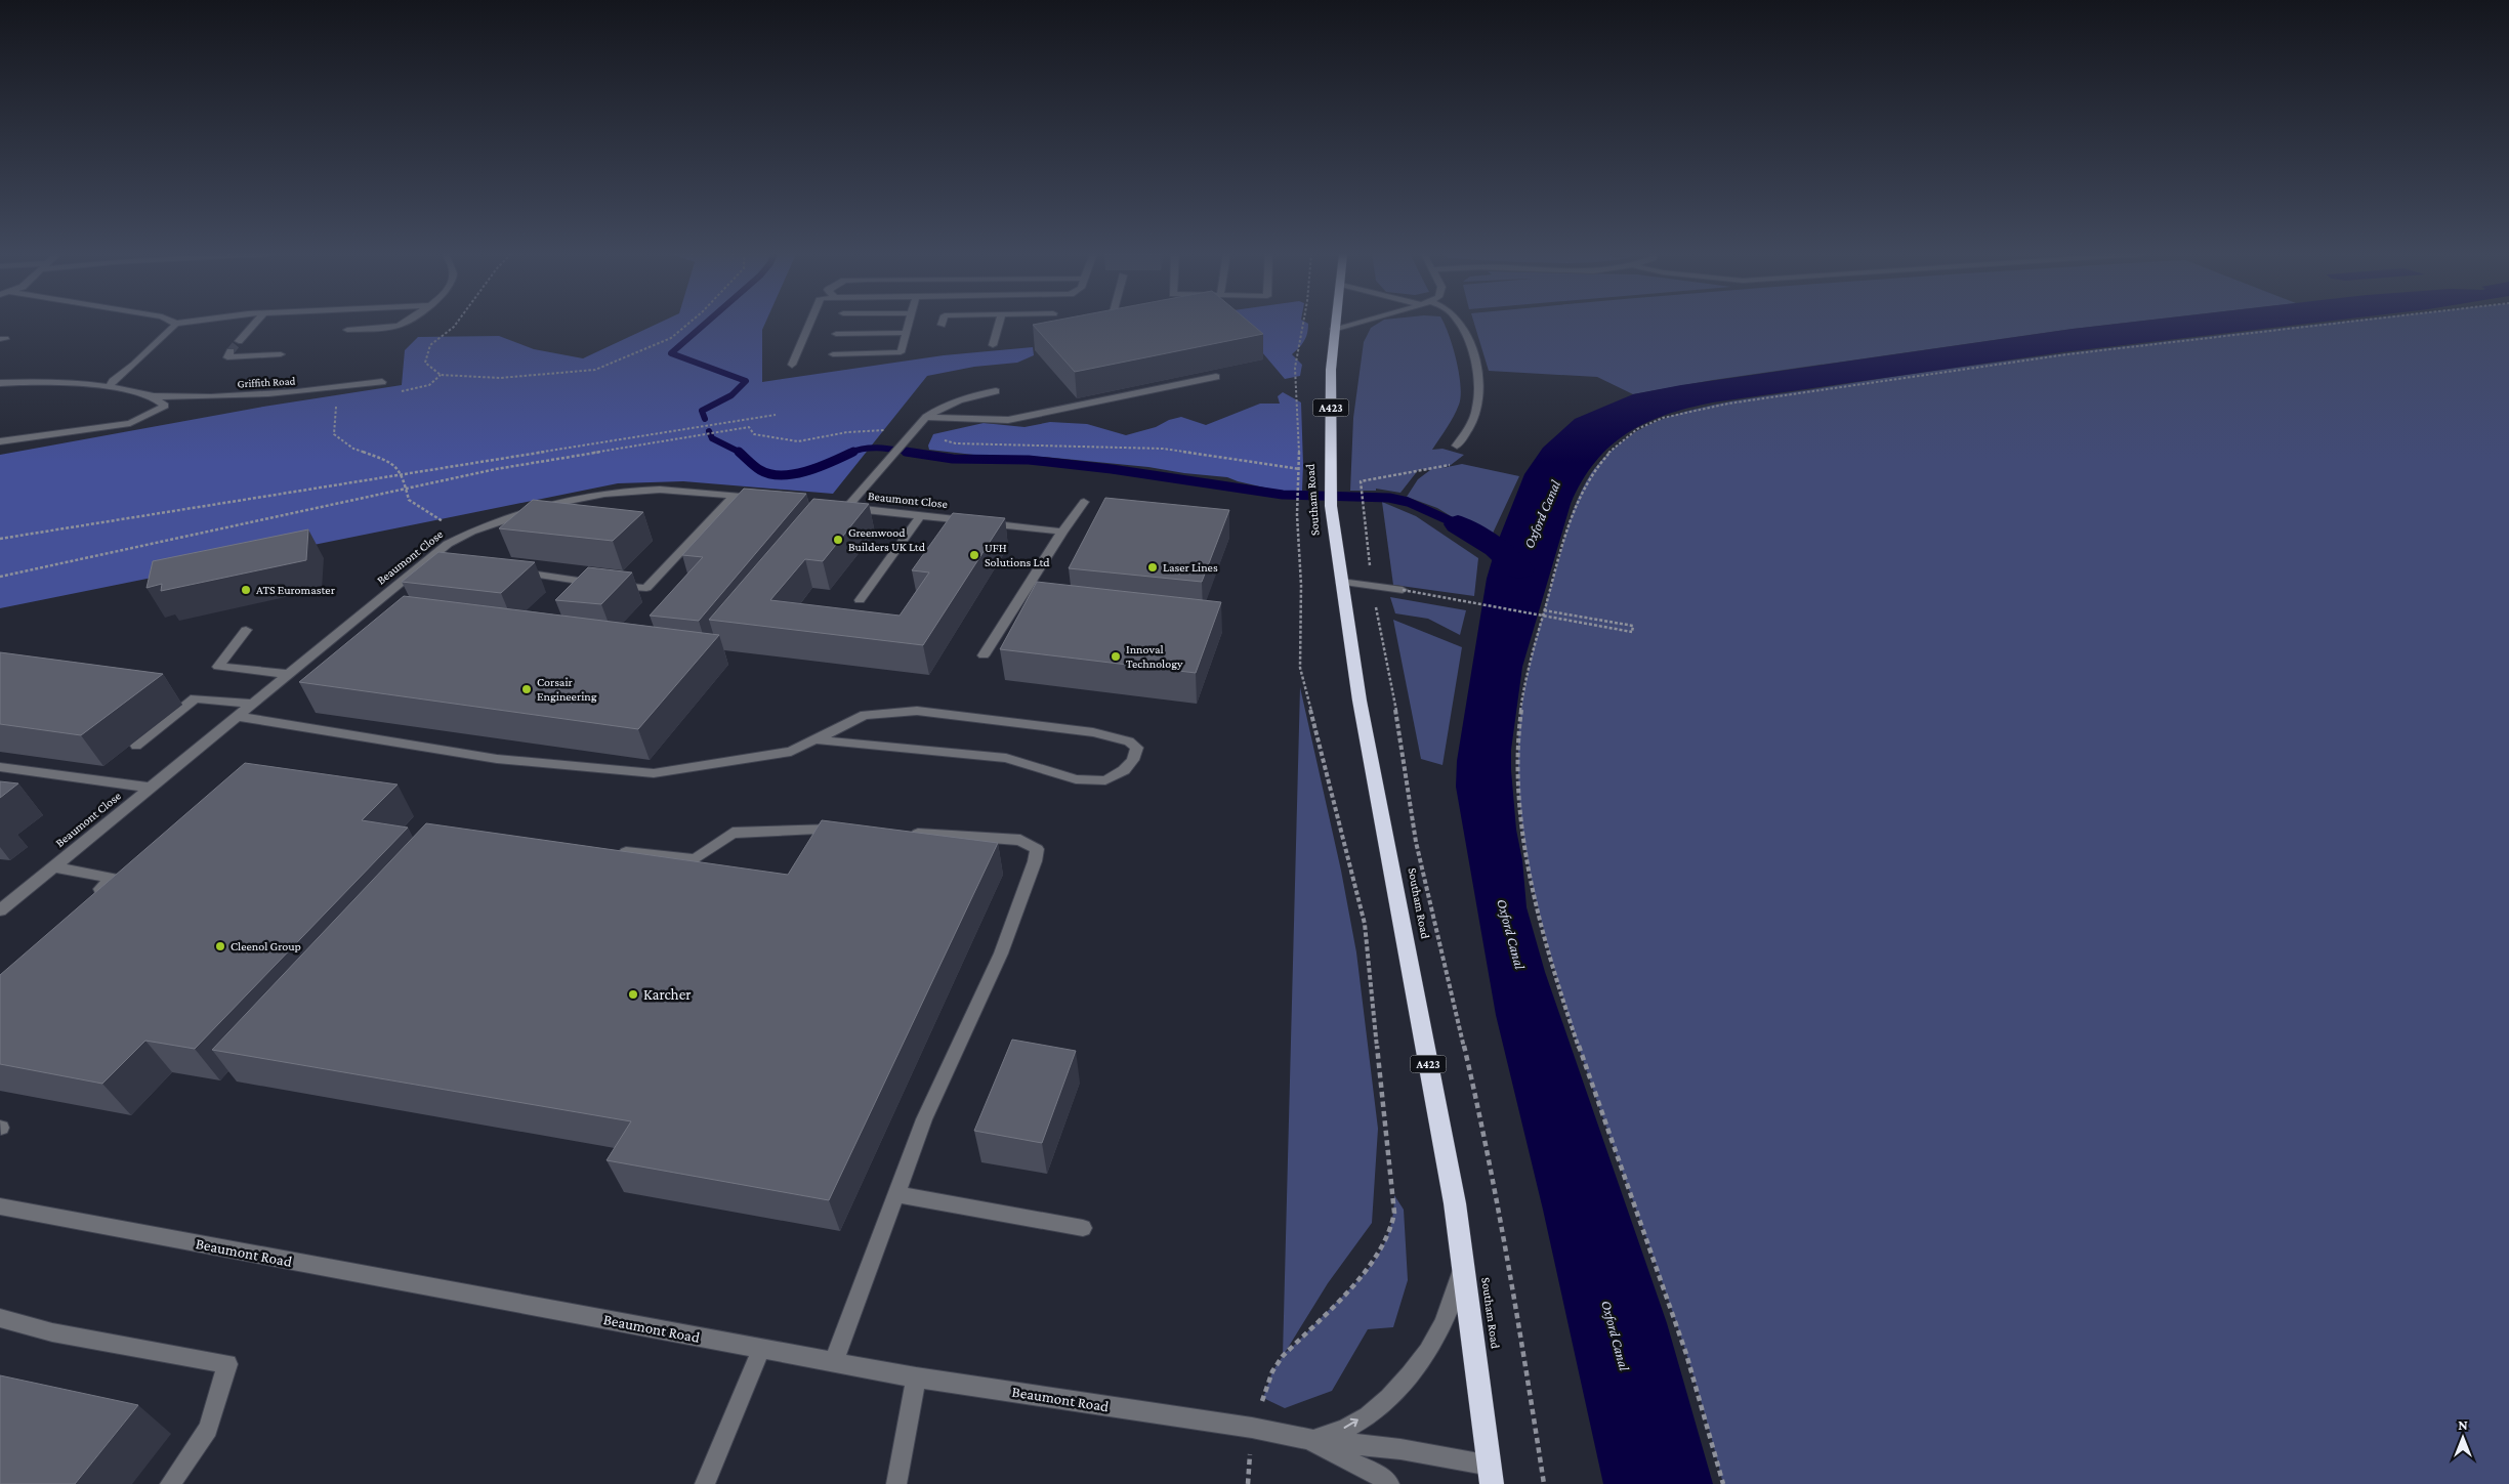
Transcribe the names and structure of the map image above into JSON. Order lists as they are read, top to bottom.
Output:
{
  "streets": {
    "highway": ["A423", "Southam Road"],
    "street": ["Griffith Road", "Beaumont Close", "Beaumont Road"]
  },
  "crossings": [
    ["Southam Road", "Beaumont Road"]
  ],
  "water": ["Oxford Canal"],
  "places": [
    "Greenwood Builders UK Ltd",
    "UFH Solutions Ltd",
    "Laser Lines",
    "ATS Euromaster",
    "Innoval Technology",
    "Corsair Engineering",
    "Cleenol Group",
    "Karcher"
  ],
  "north": "top"
}
